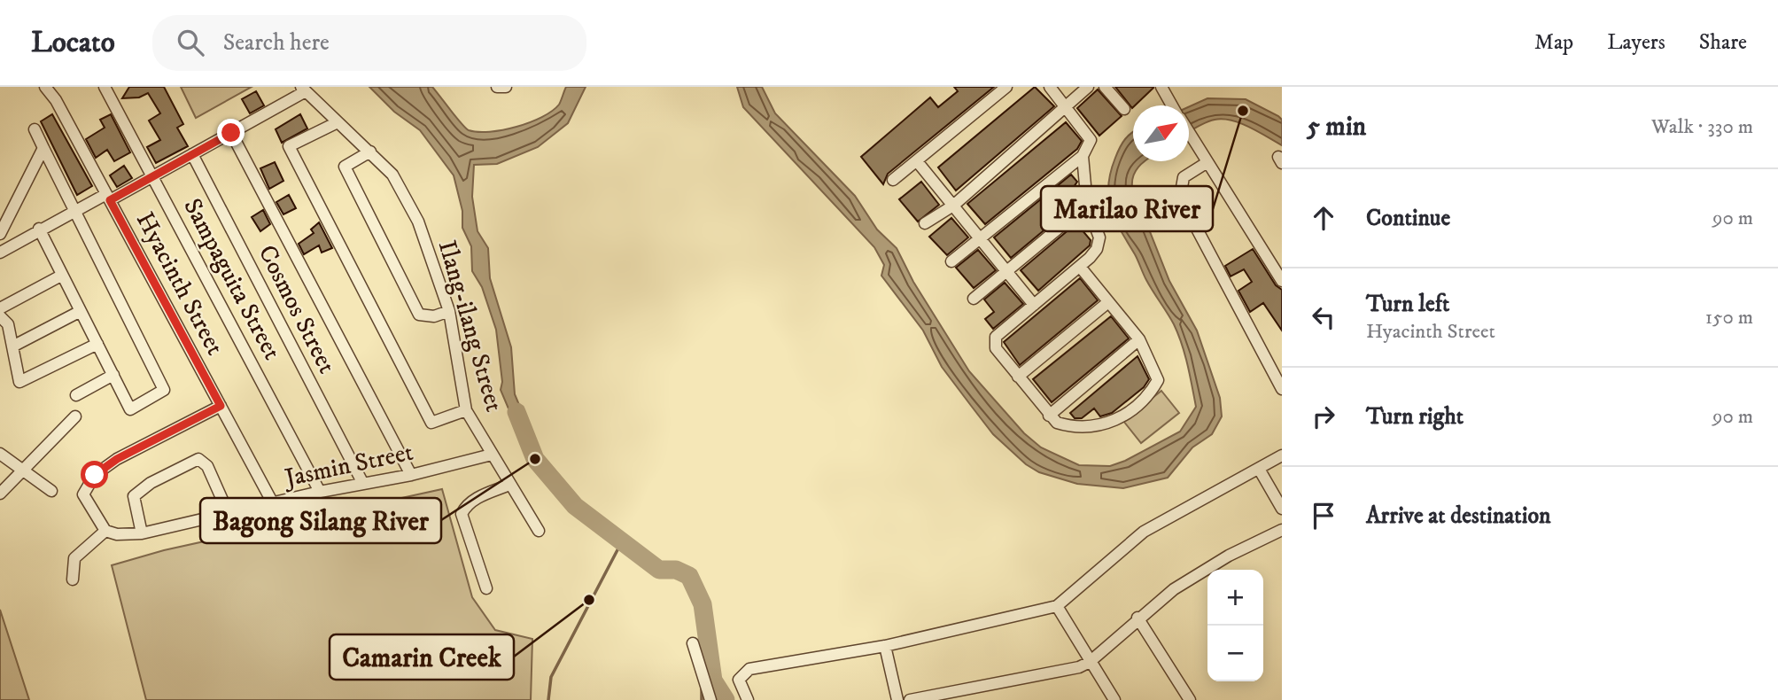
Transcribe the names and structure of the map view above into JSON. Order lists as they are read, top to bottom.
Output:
{
  "streets": {
    "street": [
      "Sampaguita Street",
      "Hyacinth Street",
      "Cosmos Street",
      "Ilang-ilang Street",
      "Jasmin Street"
    ]
  },
  "crossings": [
    ["Sampaguita Street", "Jasmin Street"],
    ["Hyacinth Street", "Jasmin Street"],
    ["Cosmos Street", "Jasmin Street"],
    ["Ilang-ilang Street", "Jasmin Street"]
  ],
  "places": ["Marilao River", "Bagong Silang River", "Camarin Creek"],
  "north": "top right",
  "page": {
    "header": "Locato",
    "search": "Search here",
    "nav": ["Map", "Layers", "Share"],
    "heading": ["5 min", "Walk · 330 m"],
    "list": [
      ["Continue", "90 m"],
      ["Turn left", "Hyacinth Street", "150 m"],
      ["Turn right", "90 m"],
      "Arrive at destination"
    ],
    "map_buttons": ["+", "−"]
  }
}
